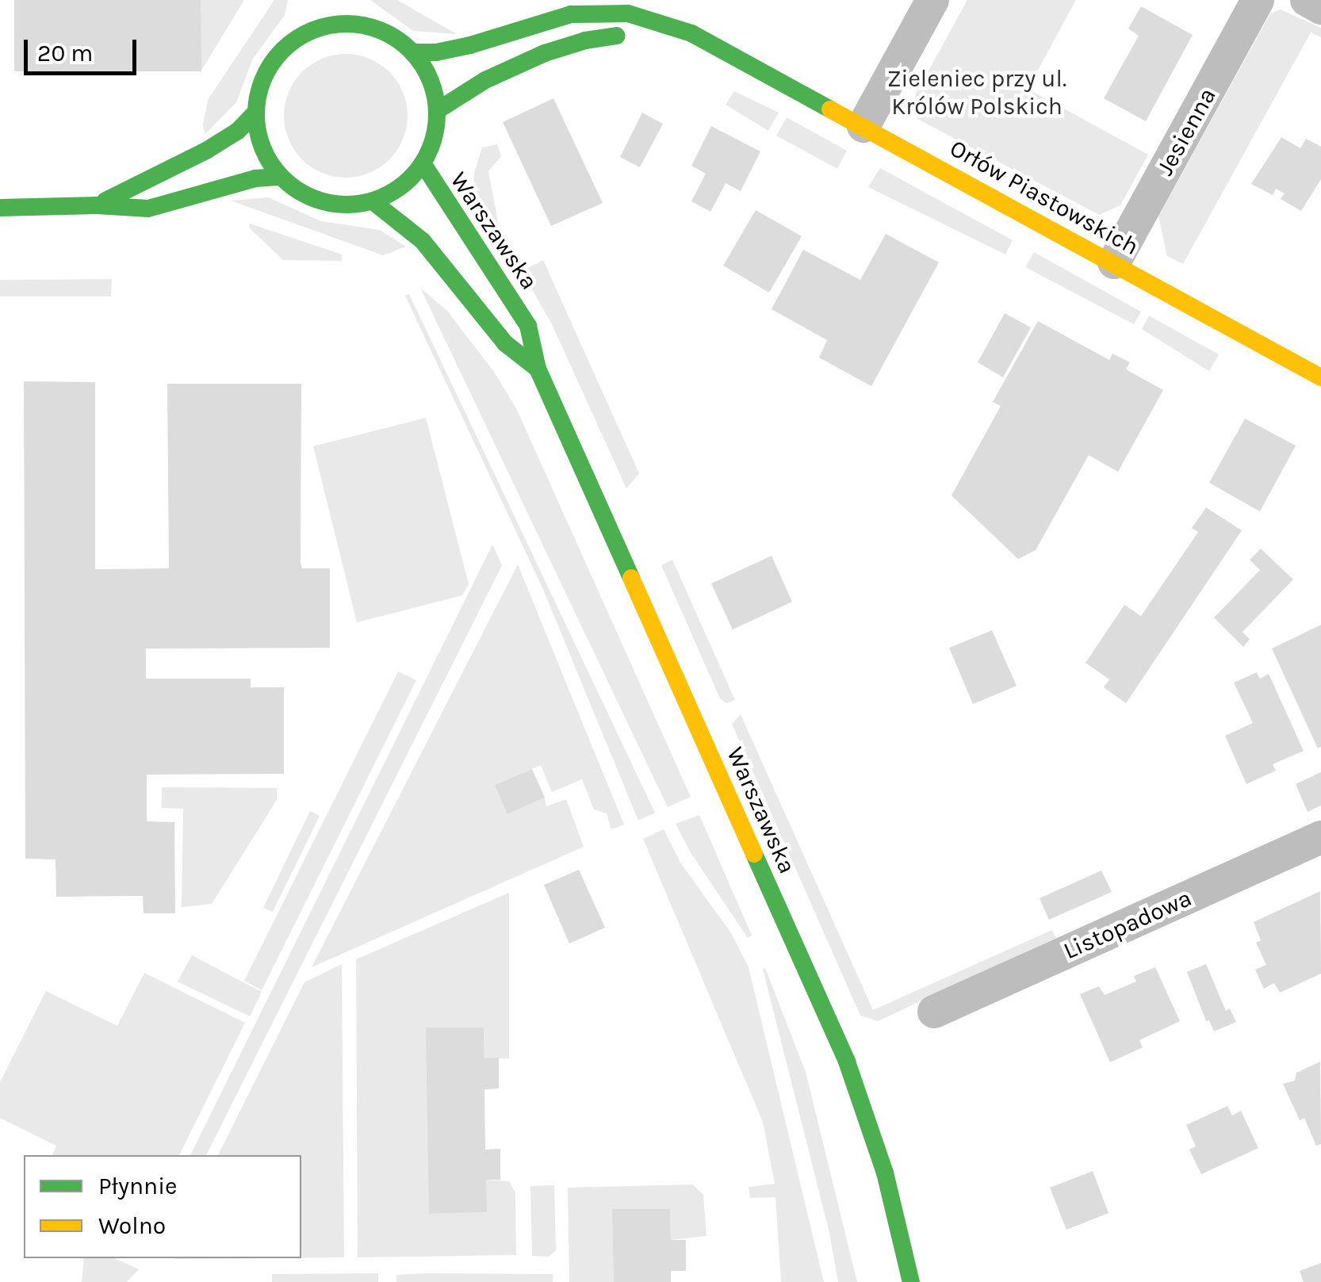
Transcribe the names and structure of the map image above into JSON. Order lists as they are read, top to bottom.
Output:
{
  "streets": {
    "street": [
      "Jesienna",
      "Orłów Piastowskich",
      "Warszawska",
      "Listopadowa"
    ]
  },
  "crossings": [
    ["Jesienna", "Orłów Piastowskich"],
    ["Orłów Piastowskich", "Warszawska"]
  ],
  "parks": ["Zieleniec przy ul. Królów Polskich"],
  "legend": ["Płynnie", "Wolno"],
  "scale_bar": "20 m"
}
